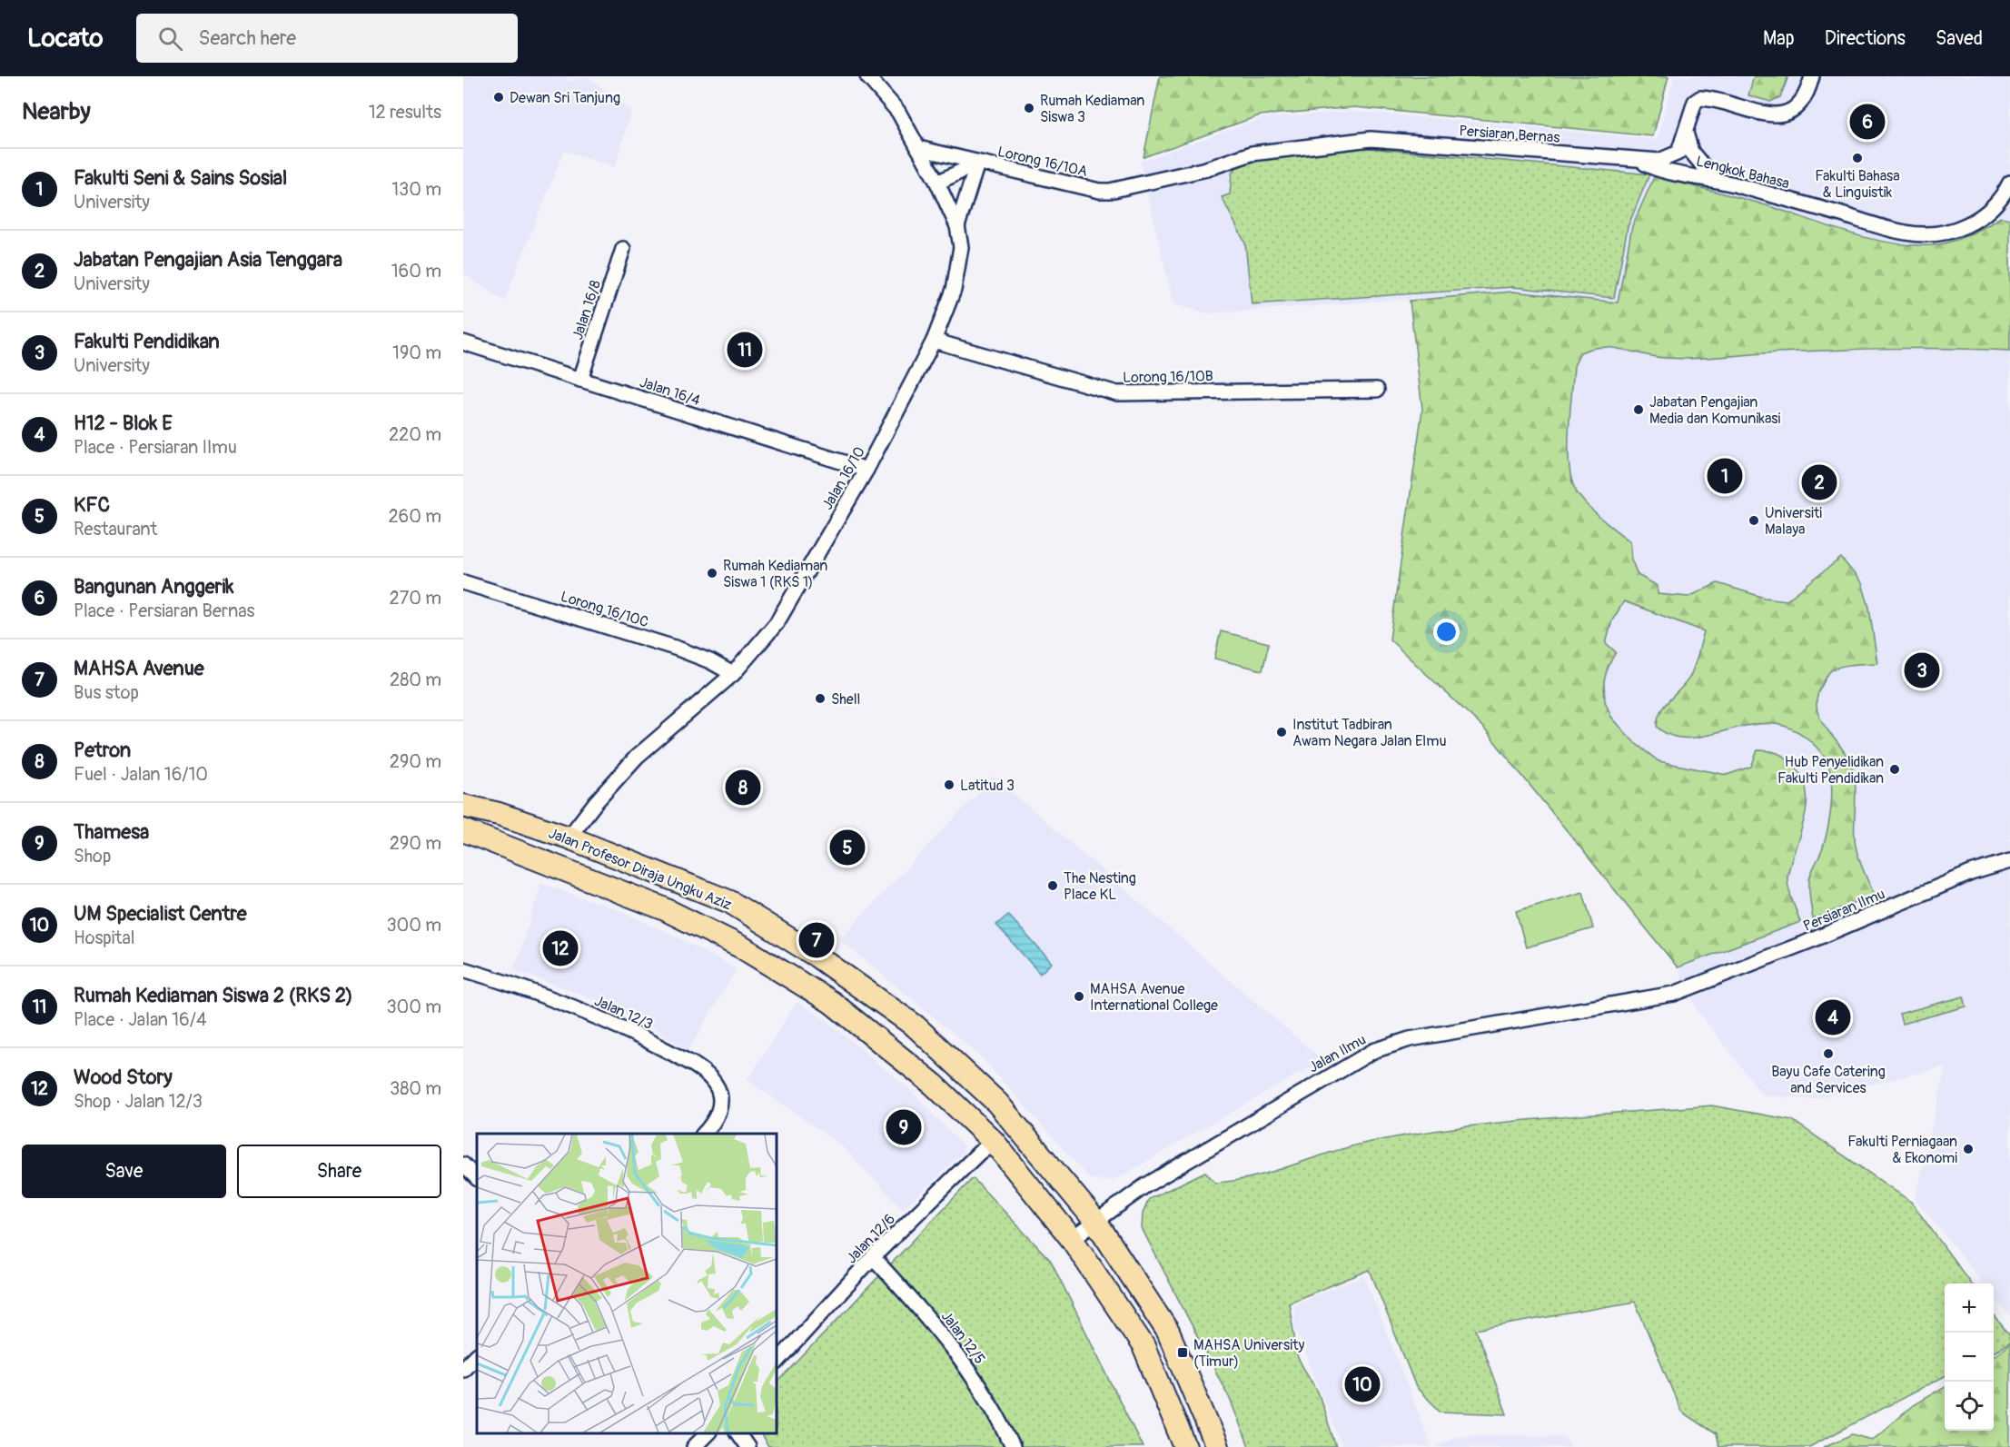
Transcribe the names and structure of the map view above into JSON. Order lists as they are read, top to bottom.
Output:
{
  "streets": {
    "main road": ["Jalan Profesor Diraja Ungku Aziz"],
    "street": [
      "Persiaran Bernas",
      "Lorong 16/10A",
      "Lengkok Bahasa",
      "Jalan 16/8",
      "Lorong 16/10B",
      "Jalan 16/4",
      "Jalan 16/10",
      "Lorong 16/10C",
      "Persiaran Ilmu",
      "Jalan 12/3",
      "Jalan Ilmu",
      "Jalan 12/6",
      "Jalan 12/5"
    ]
  },
  "crossings": [
    ["Persiaran Bernas", "Lorong 16/10A"],
    ["Persiaran Bernas", "Lengkok Bahasa"],
    ["Lorong 16/10A", "Jalan 16/10"],
    ["Jalan 16/8", "Jalan 16/4"],
    ["Lorong 16/10B", "Jalan 16/10"],
    ["Jalan 16/4", "Jalan 16/10"],
    ["Jalan 16/10", "Lorong 16/10C"],
    ["Jalan 16/10", "Jalan Profesor Diraja Ungku Aziz"],
    ["Jalan Profesor Diraja Ungku Aziz", "Jalan Ilmu"],
    ["Jalan Profesor Diraja Ungku Aziz", "Jalan 12/6"],
    ["Persiaran Ilmu", "Jalan Ilmu"],
    ["Jalan 12/6", "Jalan 12/5"]
  ],
  "places": {
    "other": [
      "Dewan Sri Tanjung",
      "Rumah Kediaman Siswa 3",
      "Fakulti Bahasa & Linguistik",
      "Jabatan Pengajian Media dan Komunikasi",
      "Universiti Malaya",
      "Rumah Kediaman Siswa 1 (RKS 1)",
      "Shell",
      "Institut Tadbiran Awam Negara Jalan Elmu",
      "Hub Penyelidikan Fakulti Pendidikan",
      "Latitud 3",
      "The Nesting Place KL",
      "MAHSA Avenue International College",
      "Bayu Cafe Catering and Services",
      "Fakulti Perniagaan & Ekonomi"
    ],
    "transit": ["MAHSA University (Timur)"]
  },
  "page": {
    "header": "Locato",
    "search": "Search here",
    "nav": ["Map", "Directions", "Saved"],
    "heading": ["Nearby", "12 results"],
    "pins": [
      "6",
      "11",
      "1",
      "2",
      "3",
      "8",
      "5",
      "7",
      "12",
      "4",
      "9",
      "10"
    ],
    "list": [
      {
        "mark": "1",
        "name": "Fakulti Seni & Sains Sosial",
        "note": "University",
        "value": "130 m"
      },
      {
        "mark": "2",
        "name": "Jabatan Pengajian Asia Tenggara",
        "note": "University",
        "value": "160 m"
      },
      {
        "mark": "3",
        "name": "Fakulti Pendidikan",
        "note": "University",
        "value": "190 m"
      },
      {
        "mark": "4",
        "name": "H12 - Blok E",
        "note": "Place · Persiaran Ilmu",
        "value": "220 m"
      },
      {
        "mark": "5",
        "name": "KFC",
        "note": "Restaurant",
        "value": "260 m"
      },
      {
        "mark": "6",
        "name": "Bangunan Anggerik",
        "note": "Place · Persiaran Bernas",
        "value": "270 m"
      },
      {
        "mark": "7",
        "name": "MAHSA Avenue",
        "note": "Bus stop",
        "value": "280 m"
      },
      {
        "mark": "8",
        "name": "Petron",
        "note": "Fuel · Jalan 16/10",
        "value": "290 m"
      },
      {
        "mark": "9",
        "name": "Thamesa",
        "note": "Shop",
        "value": "290 m"
      },
      {
        "mark": "10",
        "name": "UM Specialist Centre",
        "note": "Hospital",
        "value": "300 m"
      },
      {
        "mark": "11",
        "name": "Rumah Kediaman Siswa 2 (RKS 2)",
        "note": "Place · Jalan 16/4",
        "value": "300 m"
      },
      {
        "mark": "12",
        "name": "Wood Story",
        "note": "Shop · Jalan 12/3",
        "value": "380 m"
      }
    ],
    "buttons": ["Save", "Share"],
    "map_buttons": ["+", "−"]
  }
}
